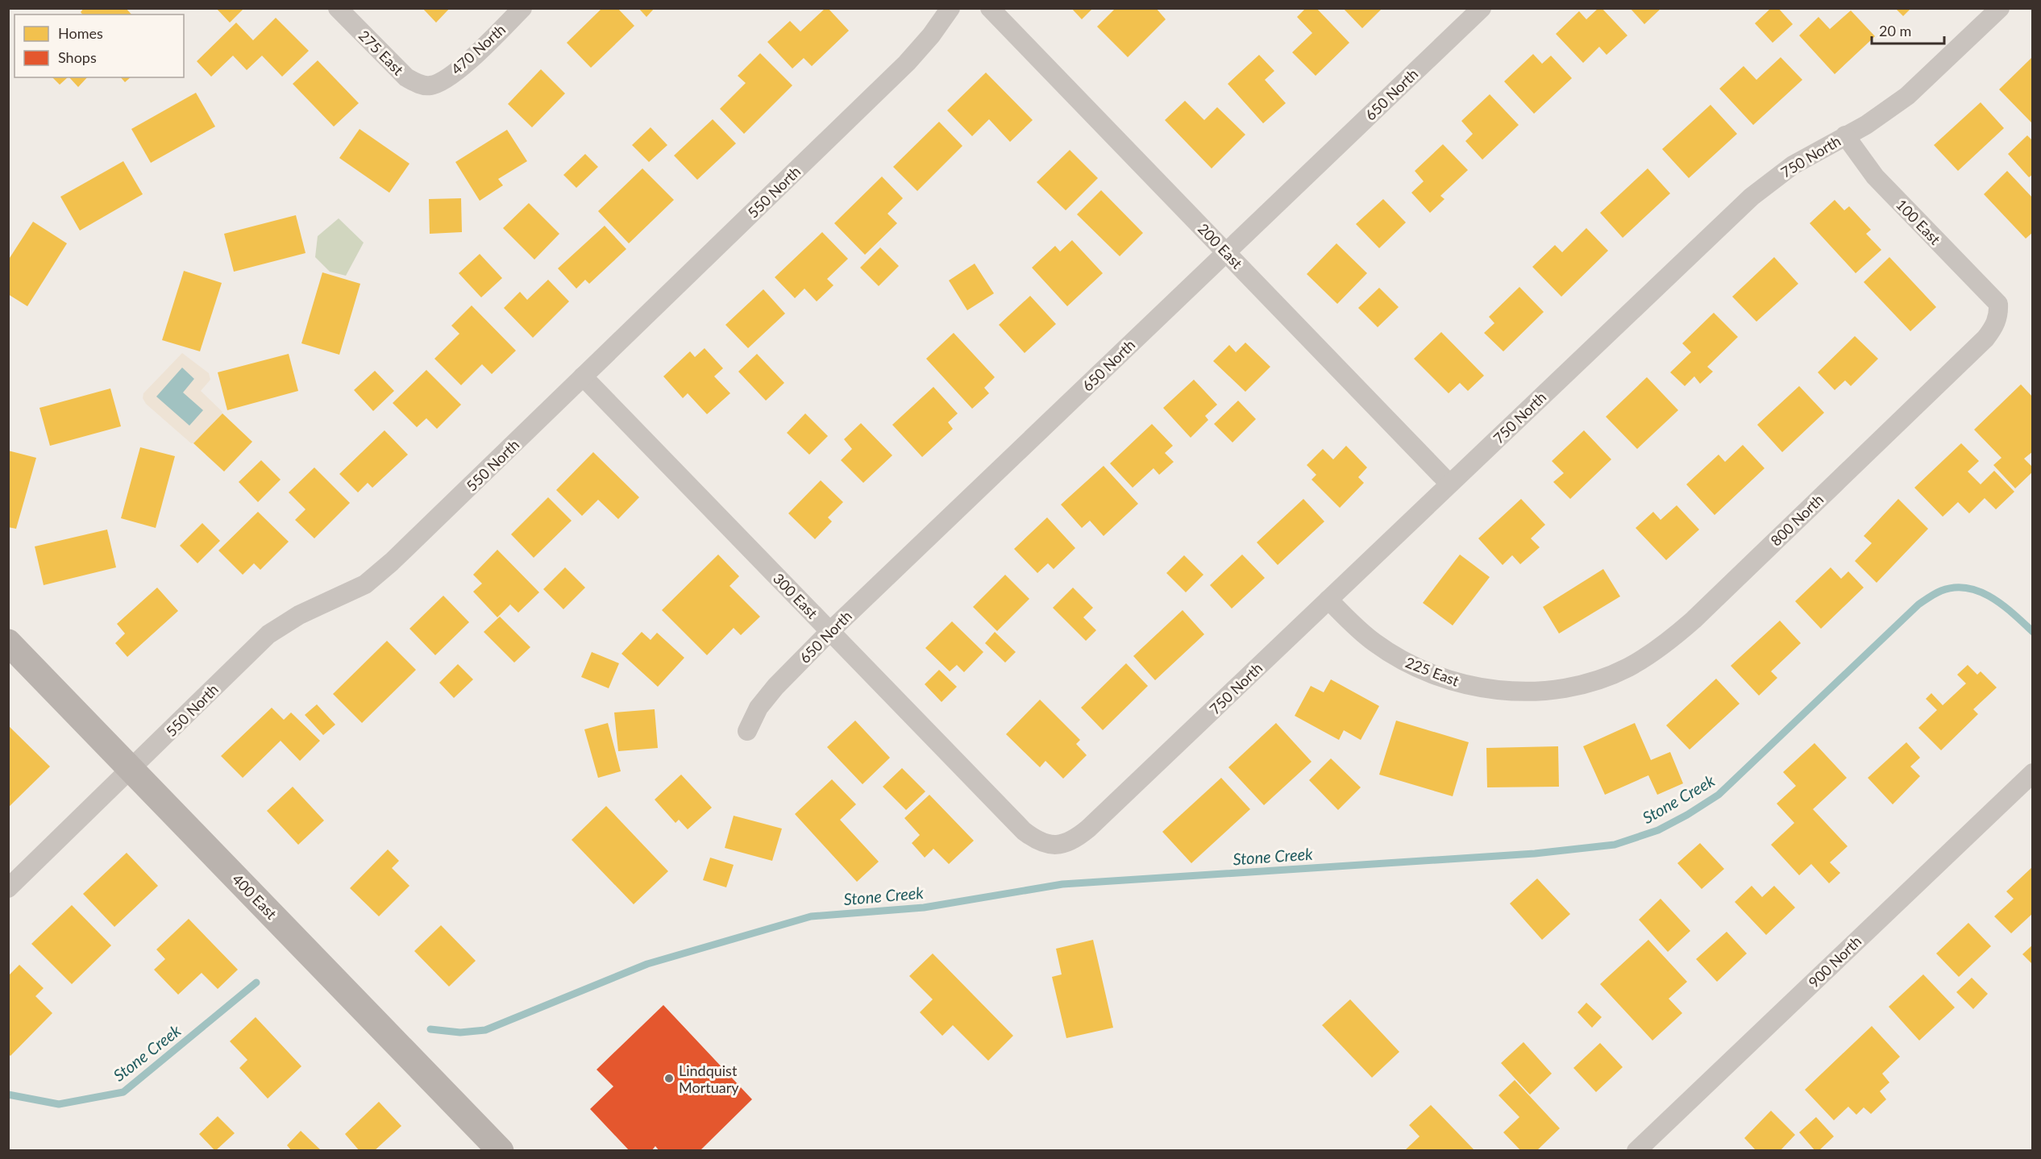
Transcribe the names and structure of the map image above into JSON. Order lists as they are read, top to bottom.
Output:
{
  "streets": {
    "main road": ["400 East"],
    "street": [
      "470 North",
      "275 East",
      "650 North",
      "750 North",
      "550 North",
      "100 East",
      "200 East",
      "800 North",
      "300 East",
      "225 East",
      "900 North"
    ]
  },
  "crossings": [
    ["470 North", "275 East"],
    ["650 North", "200 East"],
    ["650 North", "300 East"],
    ["750 North", "100 East"],
    ["750 North", "200 East"],
    ["750 North", "300 East"],
    ["750 North", "225 East"],
    ["550 North", "300 East"],
    ["550 North", "400 East"],
    ["100 East", "800 North"],
    ["800 North", "225 East"]
  ],
  "water": ["Stone Creek"],
  "places": ["Lindquist Mortuary"],
  "legend": ["Homes", "Shops"],
  "scale_bar": "20 m"
}
